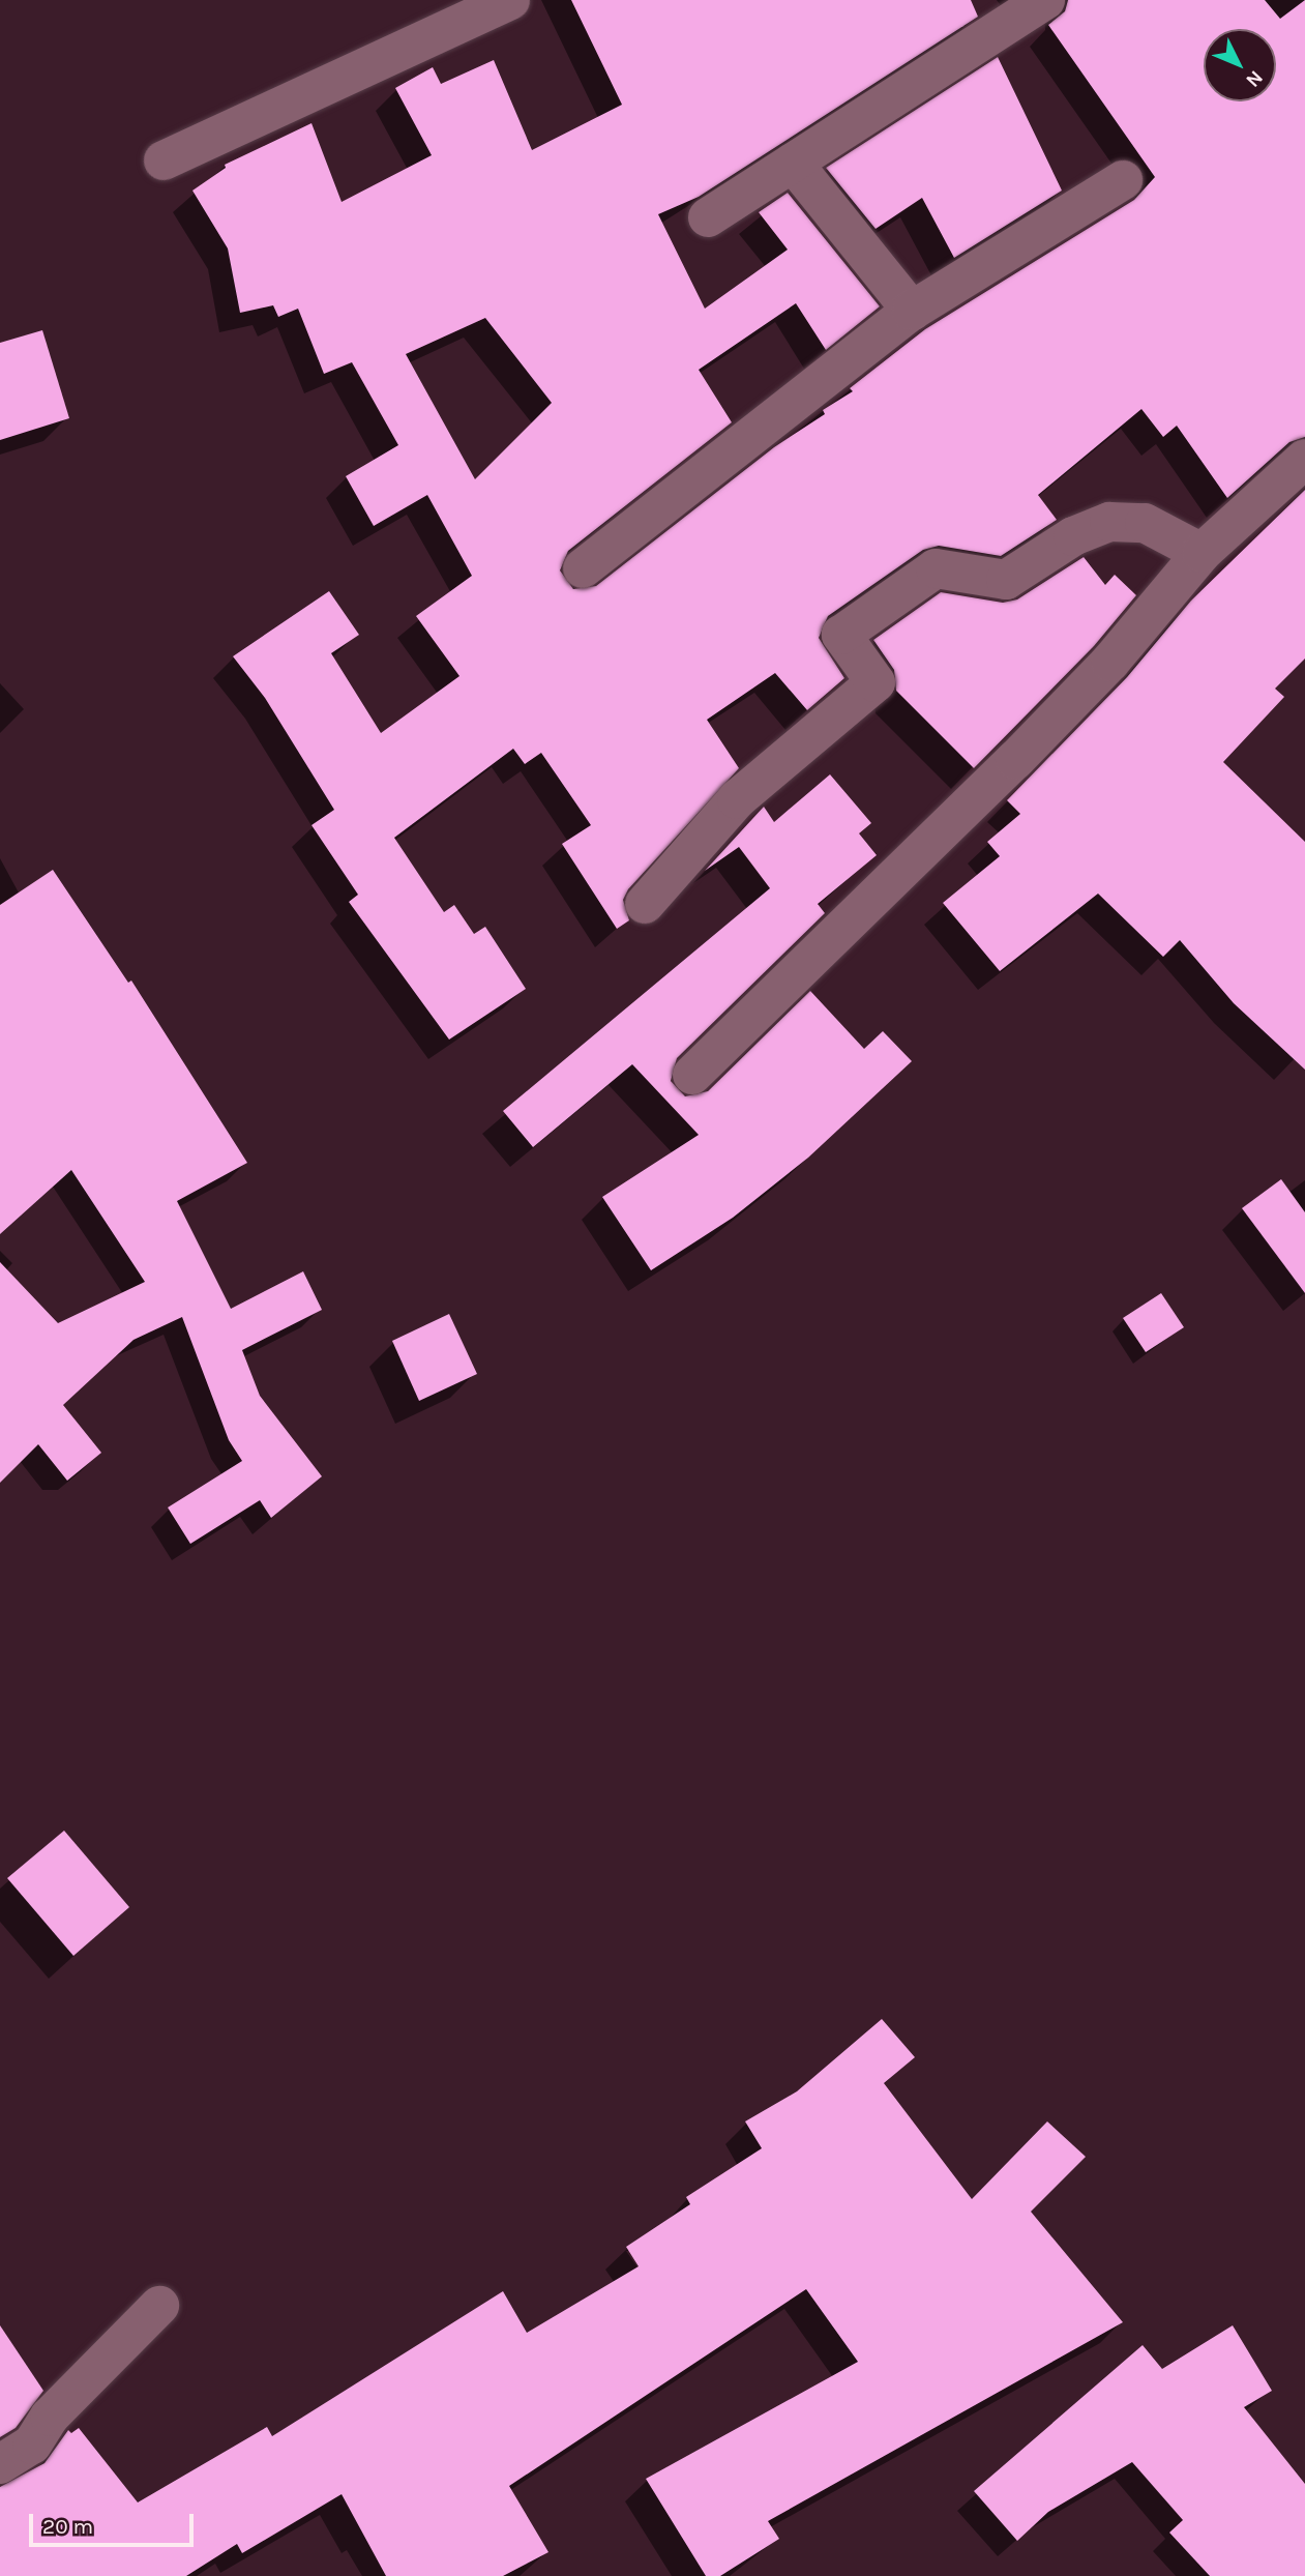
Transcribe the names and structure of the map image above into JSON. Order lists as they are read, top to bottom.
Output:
{
  "scale_bar": "20 m",
  "north": "bottom right"
}
